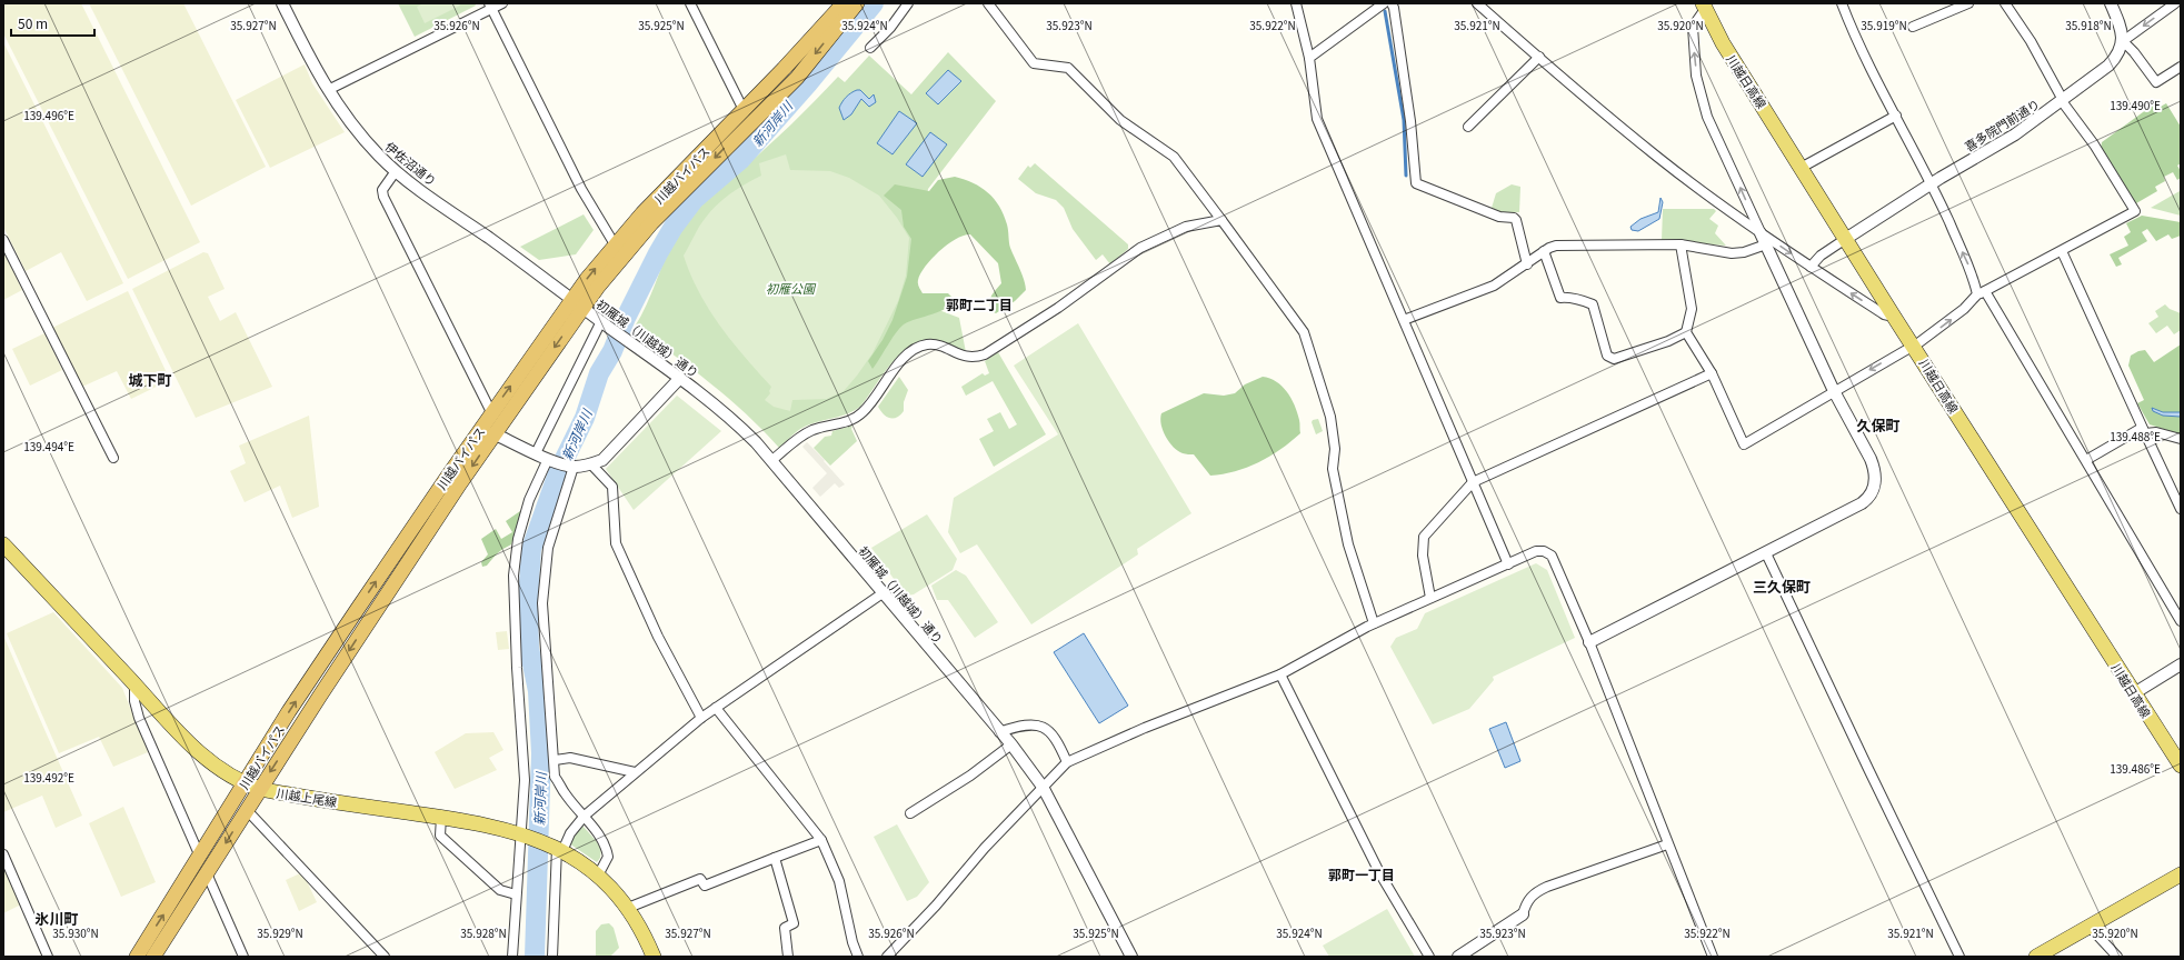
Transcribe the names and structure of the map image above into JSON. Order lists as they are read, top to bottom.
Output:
{
  "streets": {
    "highway": ["川越バイパス"],
    "main road": ["川越日高線", "川越上尾線"],
    "street": ["喜多院門前通り", "伊佐沼通り", "初雁城（川越城）通り"]
  },
  "crossings": [
    ["川越日高線", "喜多院門前通り"],
    ["伊佐沼通り", "川越バイパス"],
    ["伊佐沼通り", "初雁城（川越城）通り"],
    ["川越バイパス", "初雁城（川越城）通り"],
    ["川越バイパス", "川越上尾線"]
  ],
  "districts": [
    "郭町二丁目",
    "城下町",
    "久保町",
    "三久保町",
    "郭町一丁目",
    "氷川町"
  ],
  "water": ["新河岸川"],
  "parks": ["初雁公園"],
  "scale_bar": "50 m",
  "coordinates": [
    "35.923°N",
    "35.922°N",
    "35.921°N",
    "35.920°N",
    "35.919°N",
    "35.918°N",
    "35.927°N",
    "35.926°N",
    "35.925°N",
    "35.924°N",
    "139.490°E",
    "139.496°E",
    "139.488°E",
    "139.494°E",
    "139.486°E",
    "139.492°E",
    "35.930°N",
    "35.928°N",
    "35.929°N"
  ]
}
